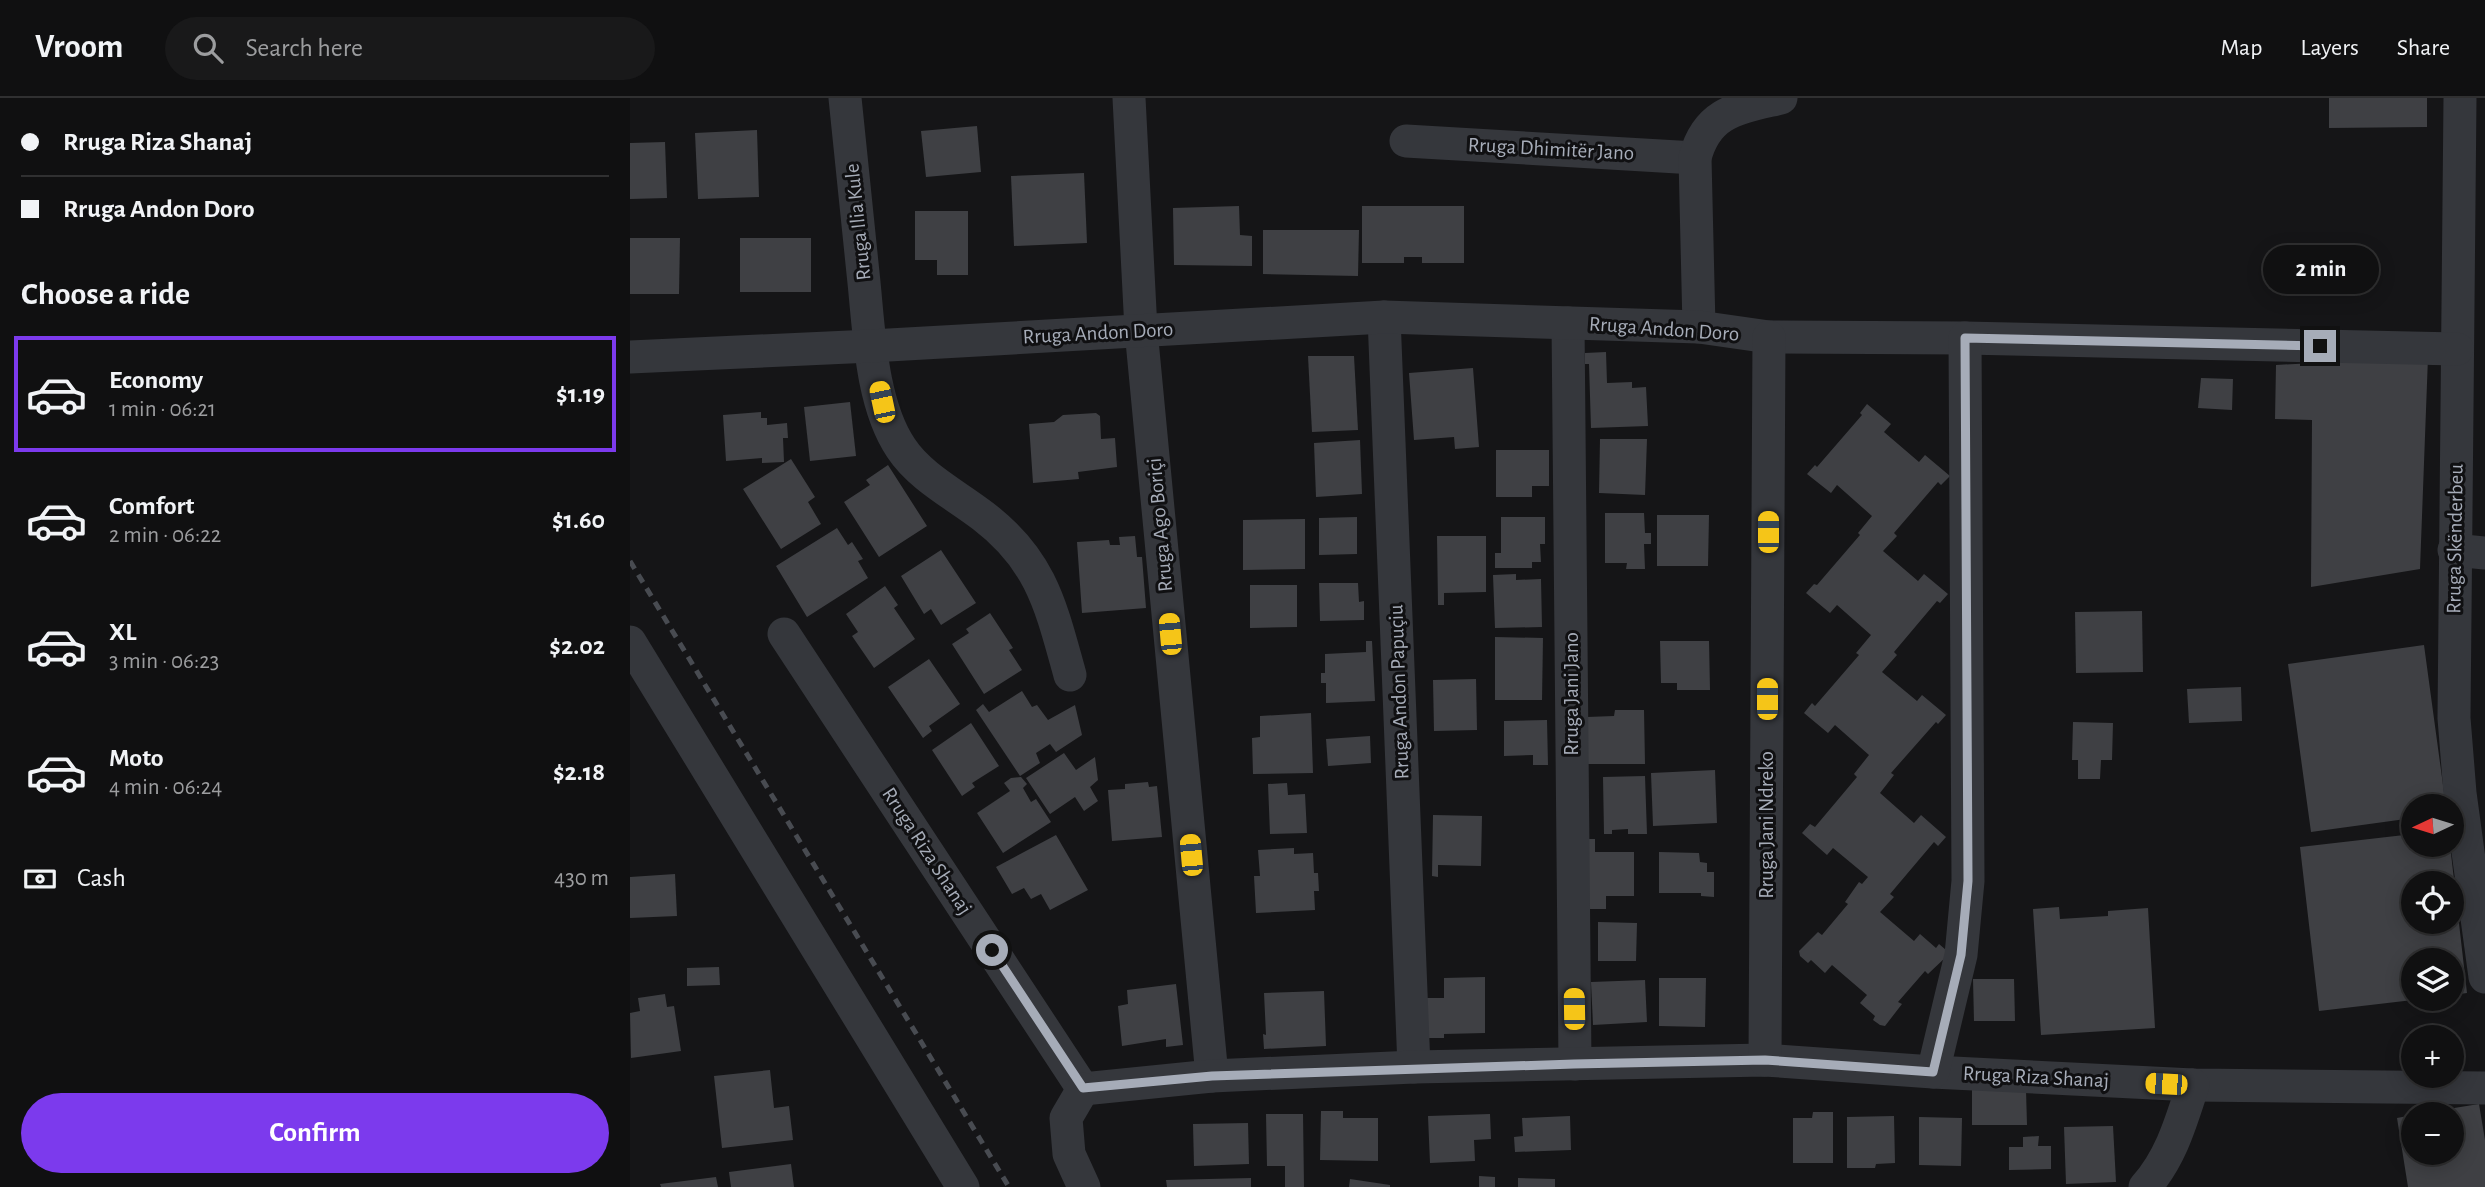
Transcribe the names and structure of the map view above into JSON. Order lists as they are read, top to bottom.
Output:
{
  "streets": {
    "street": [
      "Rruga Dhimitër Jano",
      "Rruga Ilia Kule",
      "Rruga Andon Doro",
      "Rruga Ago Boriçi",
      "Rruga Skënderbeu",
      "Rruga Andon Papuçiu",
      "Rruga Jani Jano",
      "Rruga Jani Ndreko",
      "Rruga Riza Shanaj"
    ]
  },
  "crossings": [
    ["Rruga Ilia Kule", "Rruga Andon Doro"],
    ["Rruga Andon Doro", "Rruga Ago Boriçi"],
    ["Rruga Andon Doro", "Rruga Skënderbeu"],
    ["Rruga Andon Doro", "Rruga Andon Papuçiu"],
    ["Rruga Andon Doro", "Rruga Jani Jano"],
    ["Rruga Andon Doro", "Rruga Jani Ndreko"],
    ["Rruga Ago Boriçi", "Rruga Riza Shanaj"],
    ["Rruga Andon Papuçiu", "Rruga Riza Shanaj"],
    ["Rruga Jani Jano", "Rruga Riza Shanaj"],
    ["Rruga Jani Ndreko", "Rruga Riza Shanaj"]
  ],
  "north": "left",
  "page": {
    "header": "Vroom",
    "search": "Search here",
    "nav": ["Map", "Layers", "Share"],
    "banner": ["Rruga Riza Shanaj", "Rruga Andon Doro"],
    "bubble": "2 min",
    "heading": "Choose a ride",
    "list": [
      {
        "name": "Economy",
        "note": "1 min · 06:21",
        "value": "$1.19"
      },
      {
        "name": "Comfort",
        "note": "2 min · 06:22",
        "value": "$1.60"
      },
      {
        "name": "XL",
        "note": "3 min · 06:23",
        "value": "$2.02"
      },
      {
        "name": "Moto",
        "note": "4 min · 06:24",
        "value": "$2.18"
      }
    ],
    "map_buttons": ["+", "−"],
    "pay": ["Cash", "430 m"],
    "buttons": "Confirm"
  }
}
